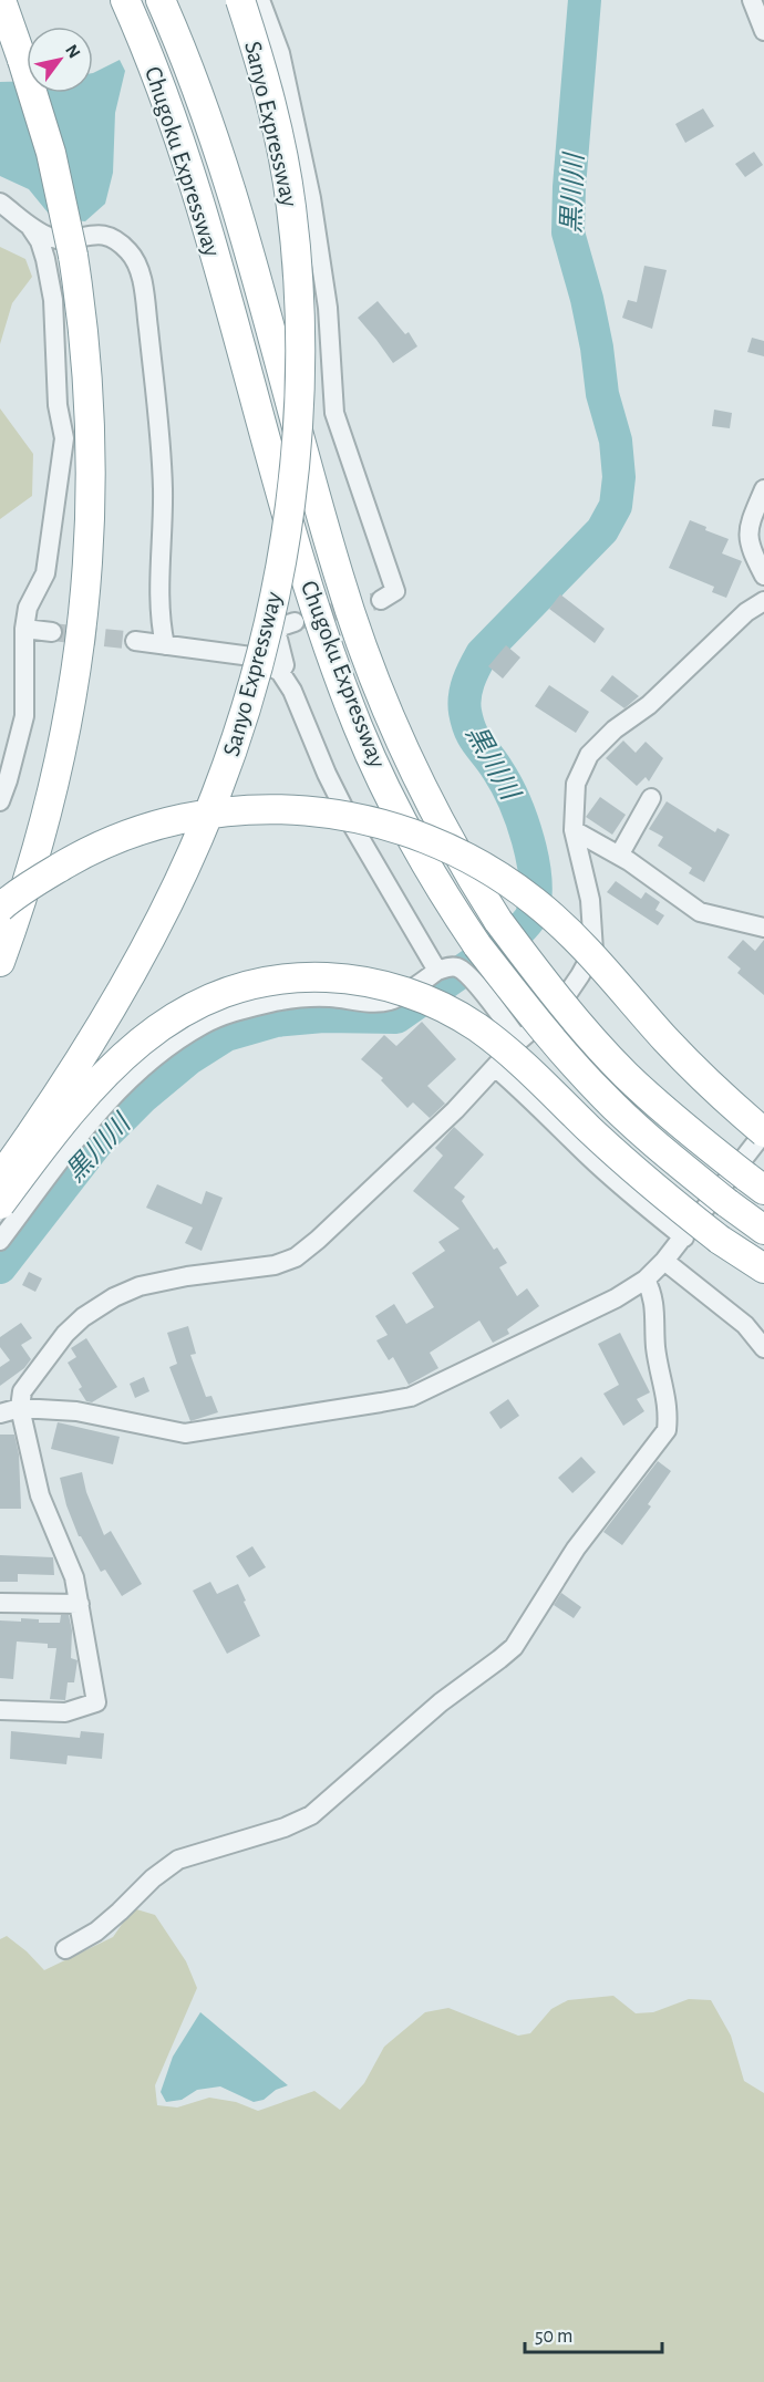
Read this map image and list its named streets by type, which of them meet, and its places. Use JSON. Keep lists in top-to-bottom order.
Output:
{
  "streets": {
    "highway": ["Sanyo Expressway", "Chugoku Expressway"]
  },
  "water": ["黒川川"],
  "scale_bar": "50 m",
  "north": "top right"
}
